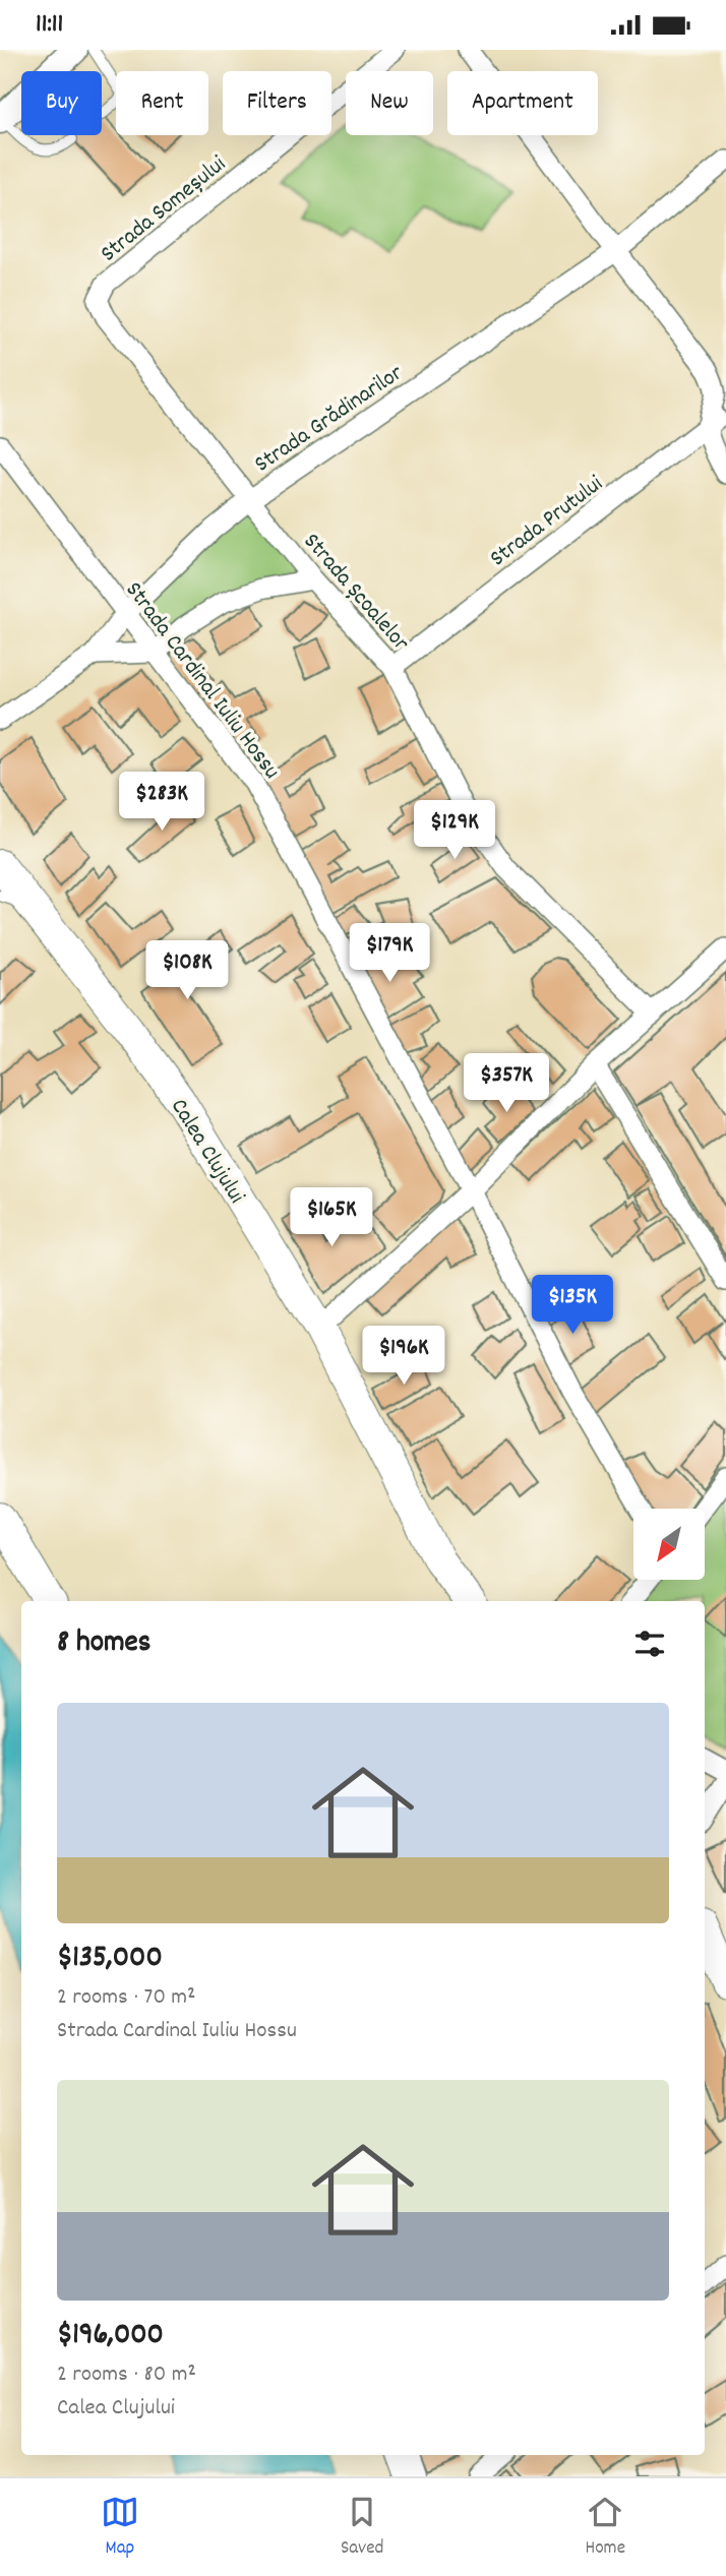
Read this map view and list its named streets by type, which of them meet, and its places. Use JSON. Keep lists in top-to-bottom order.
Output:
{
  "streets": {
    "main road": ["Calea Clujului"],
    "street": [
      "Strada Someșului",
      "Strada Grădinarilor",
      "Strada Prutului",
      "Strada Școalelor",
      "Strada Cardinal Iuliu Hossu"
    ]
  },
  "crossings": [
    ["Strada Someșului", "Strada Școalelor"],
    ["Strada Grădinarilor", "Strada Școalelor"],
    ["Strada Grădinarilor", "Strada Cardinal Iuliu Hossu"],
    ["Strada Prutului", "Strada Școalelor"]
  ],
  "north": "bottom left",
  "page": {
    "status": "11:11",
    "chip": [
      "Buy",
      "Rent",
      "Filters",
      "New",
      "Apartment"
    ],
    "price": [
      "$283K",
      "$129K",
      "$179K",
      "$108K",
      "$357K",
      "$165K",
      "$135K",
      "$196K"
    ],
    "heading": "8 homes",
    "list": [
      {
        "name": "$135,000",
        "note": "2 rooms · 70 m² · Strada Cardinal Iuliu Hossu"
      },
      {
        "name": "$196,000",
        "note": "2 rooms · 80 m² · Calea Clujului"
      }
    ],
    "tabs": ["Map", "Saved", "Home"]
  }
}
